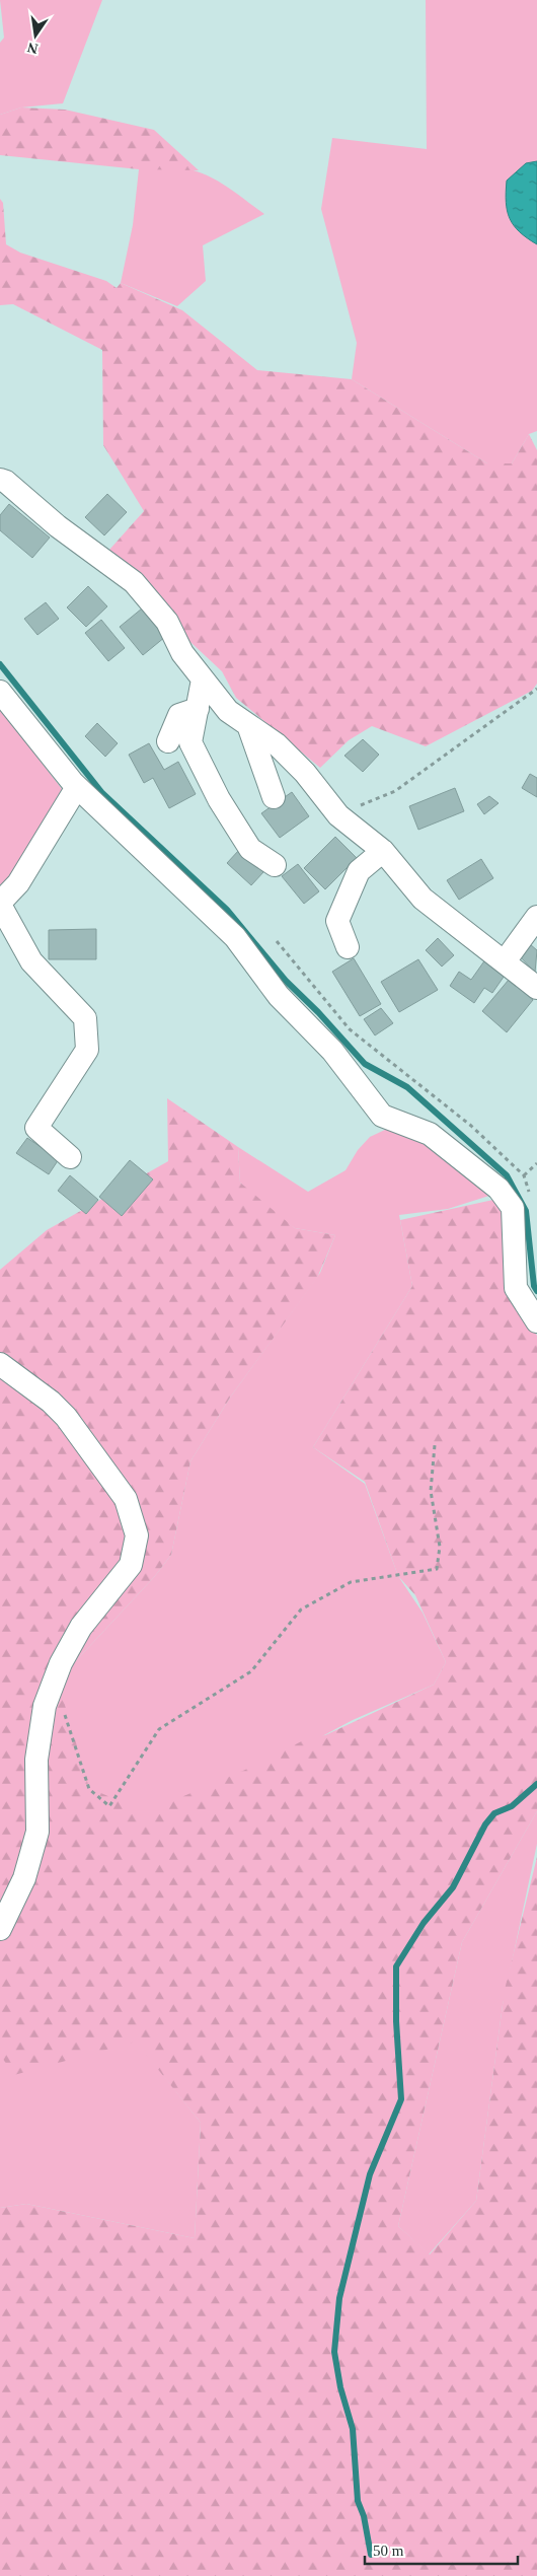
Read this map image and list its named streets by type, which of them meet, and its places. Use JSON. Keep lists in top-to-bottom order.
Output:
{
  "scale_bar": "50 m",
  "north": "bottom"
}
